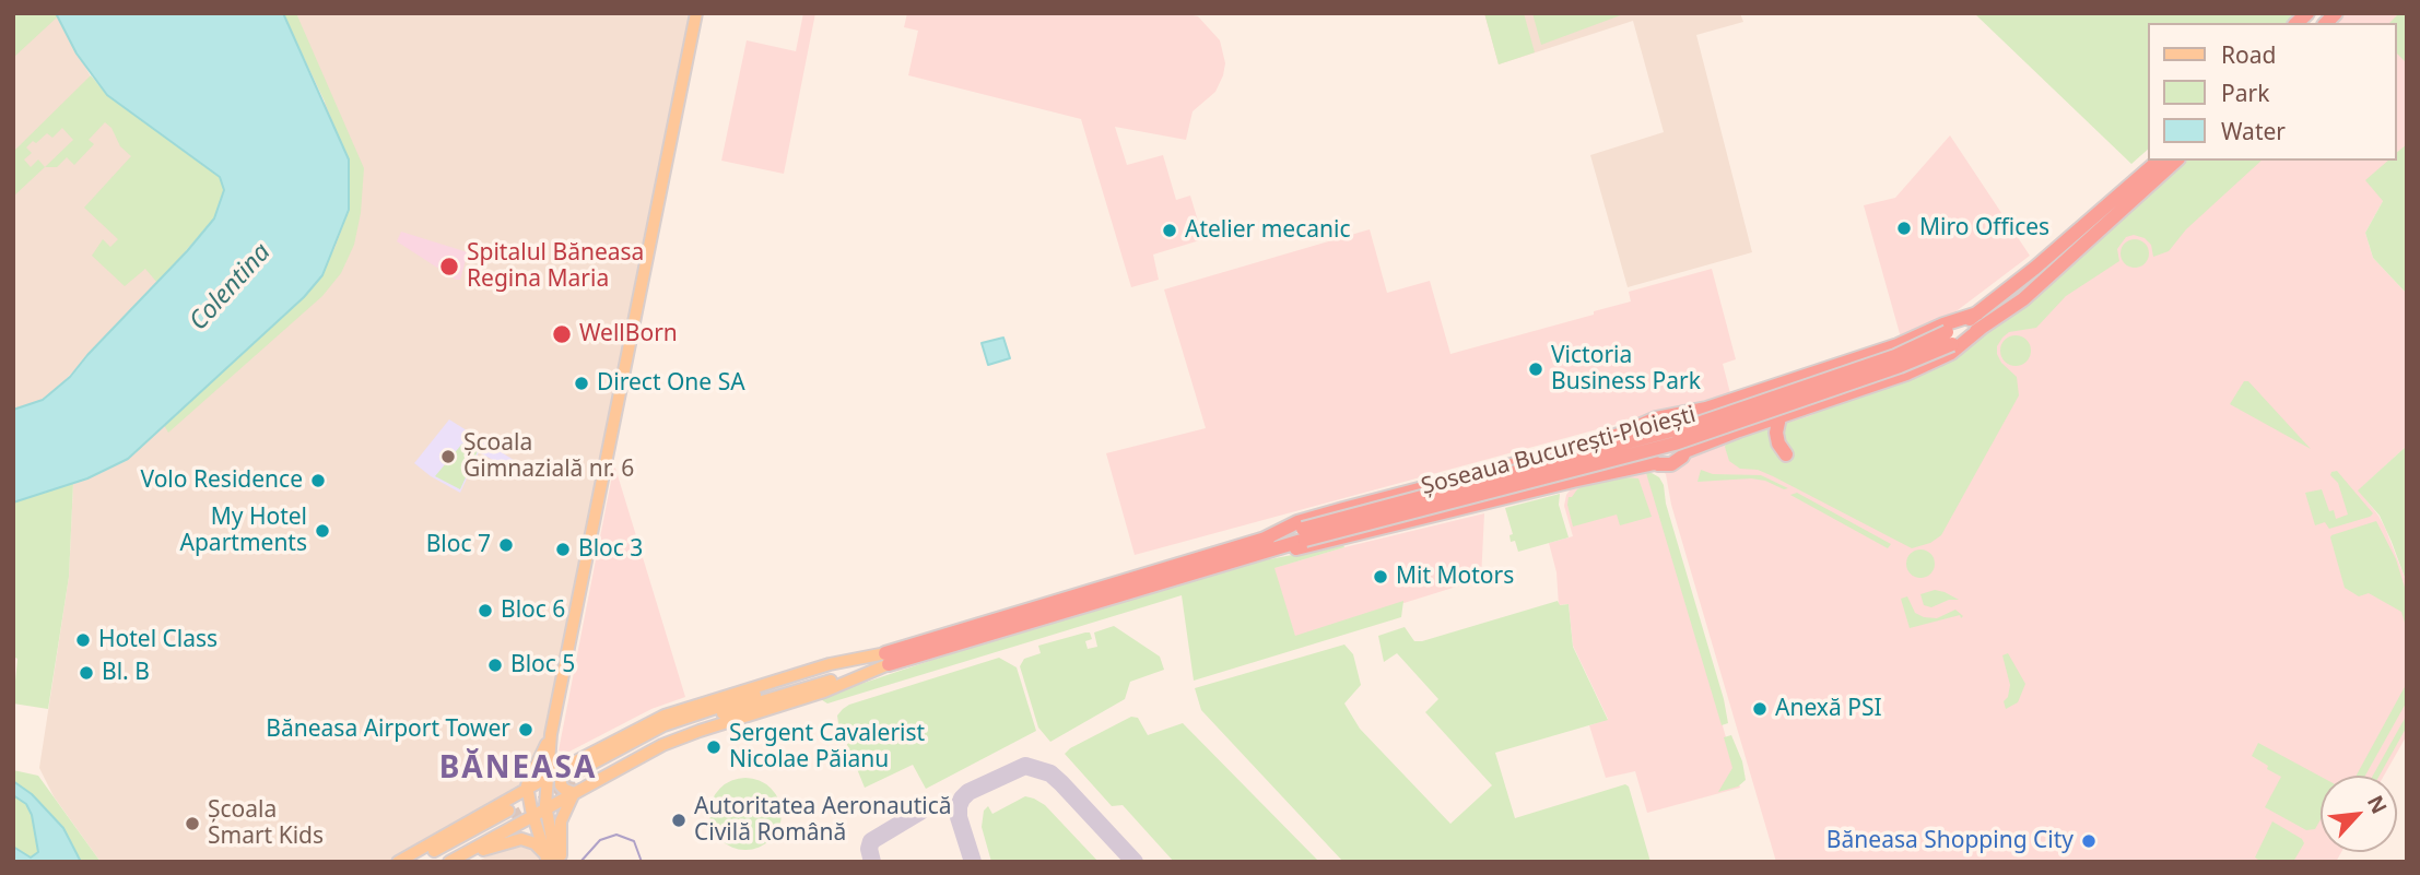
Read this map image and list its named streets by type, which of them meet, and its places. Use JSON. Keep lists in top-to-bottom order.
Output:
{
  "streets": {
    "highway": ["Șoseaua București-Ploiești"]
  },
  "districts": ["BĂNEASA"],
  "water": ["Colentina"],
  "places": [
    "Miro Offices",
    "Atelier mecanic",
    "Spitalul Băneasa Regina Maria",
    "WellBorn",
    "Victoria Business Park",
    "Direct One SA",
    "Școala Gimnazială nr. 6",
    "Volo Residence",
    "My Hotel Apartments",
    "Bloc 7",
    "Bloc 3",
    "Mit Motors",
    "Bloc 6",
    "Hotel Class",
    "Bloc 5",
    "Bl. B",
    "Anexă PSI",
    "Băneasa Airport Tower",
    "Sergent Cavalerist Nicolae Păianu",
    "Autoritatea Aeronautică Civilă Română",
    "Școala Smart Kids",
    "Băneasa Shopping City"
  ],
  "legend": ["Road", "Park", "Water"],
  "north": "top right"
}
